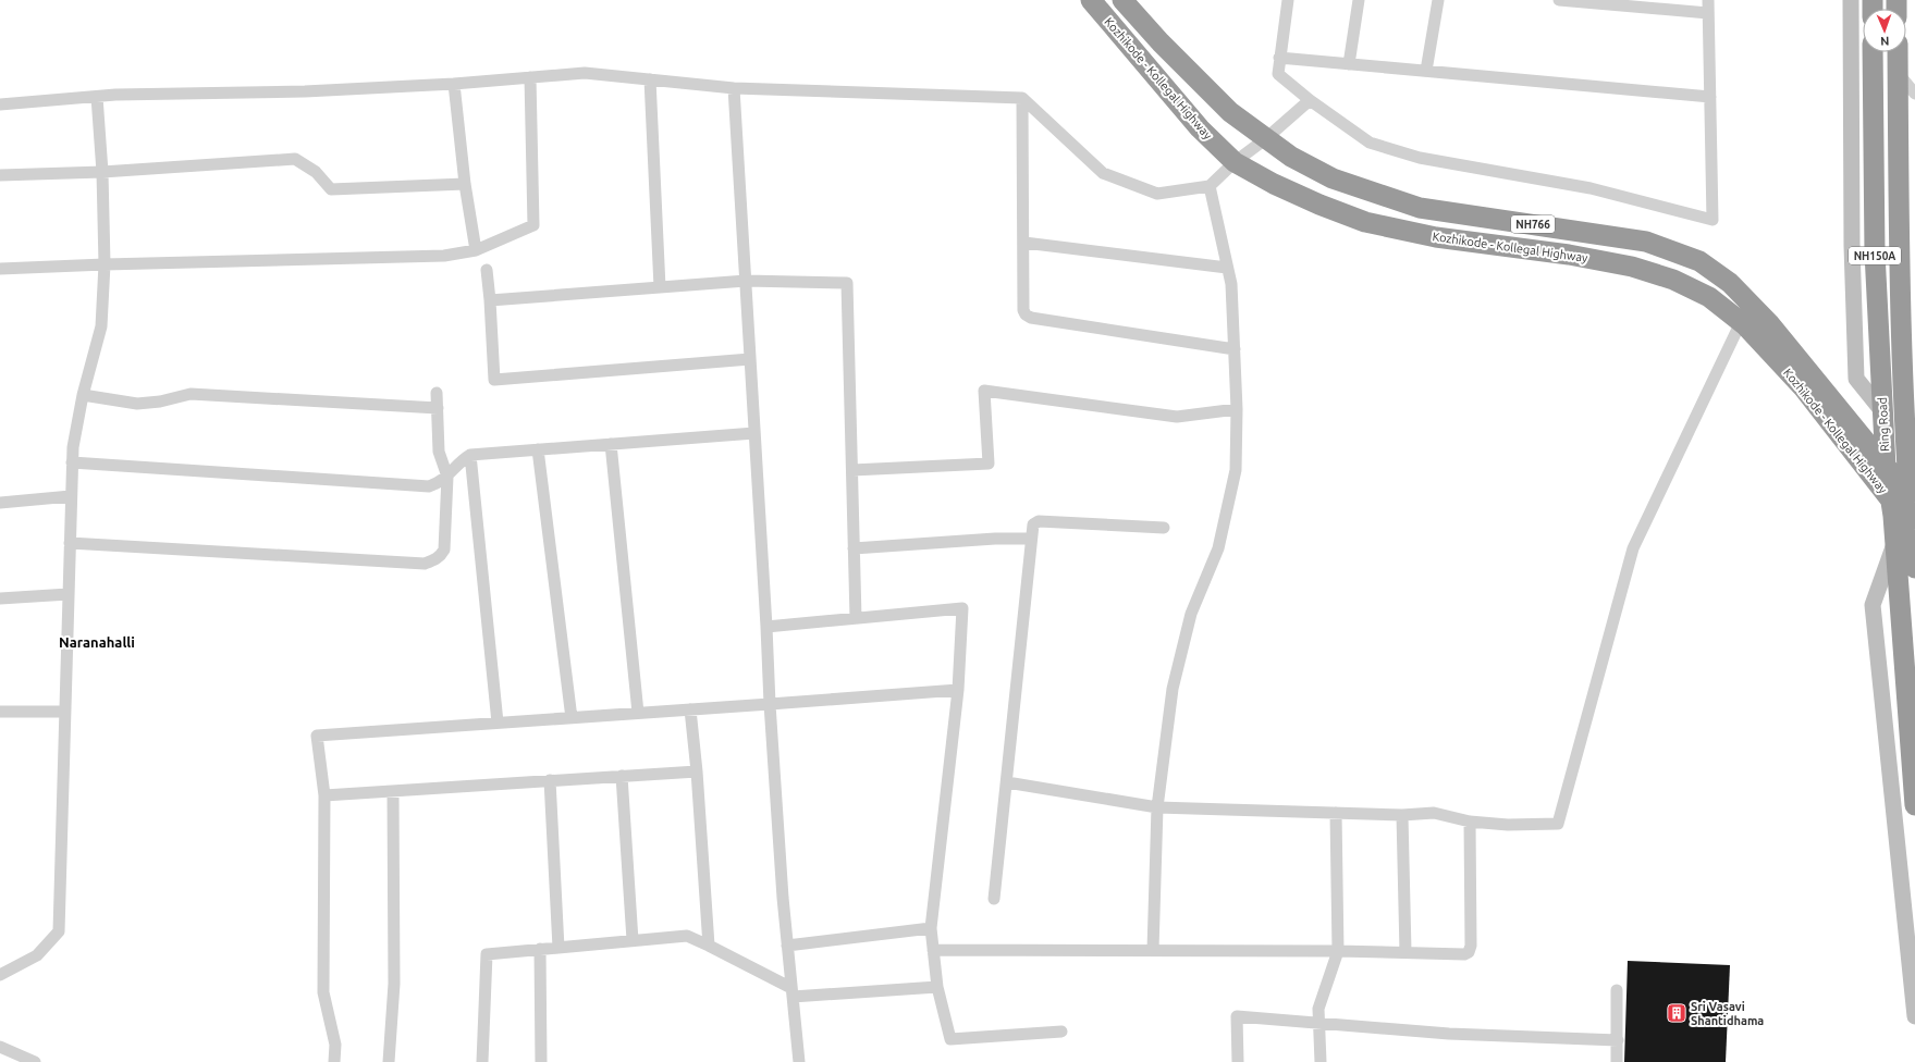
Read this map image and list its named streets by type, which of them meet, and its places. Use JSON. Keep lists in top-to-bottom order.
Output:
{
  "streets": {
    "highway": [
      "Kozhikode - Kollegal Highway",
      "NH766",
      "NH150A",
      "Ring Road"
    ]
  },
  "crossings": [
    ["Kozhikode - Kollegal Highway", "Ring Road"]
  ],
  "districts": ["Naranahalli"],
  "places": {
    "building": ["Sri Vasavi Shantidhama"]
  },
  "north": "bottom"
}
